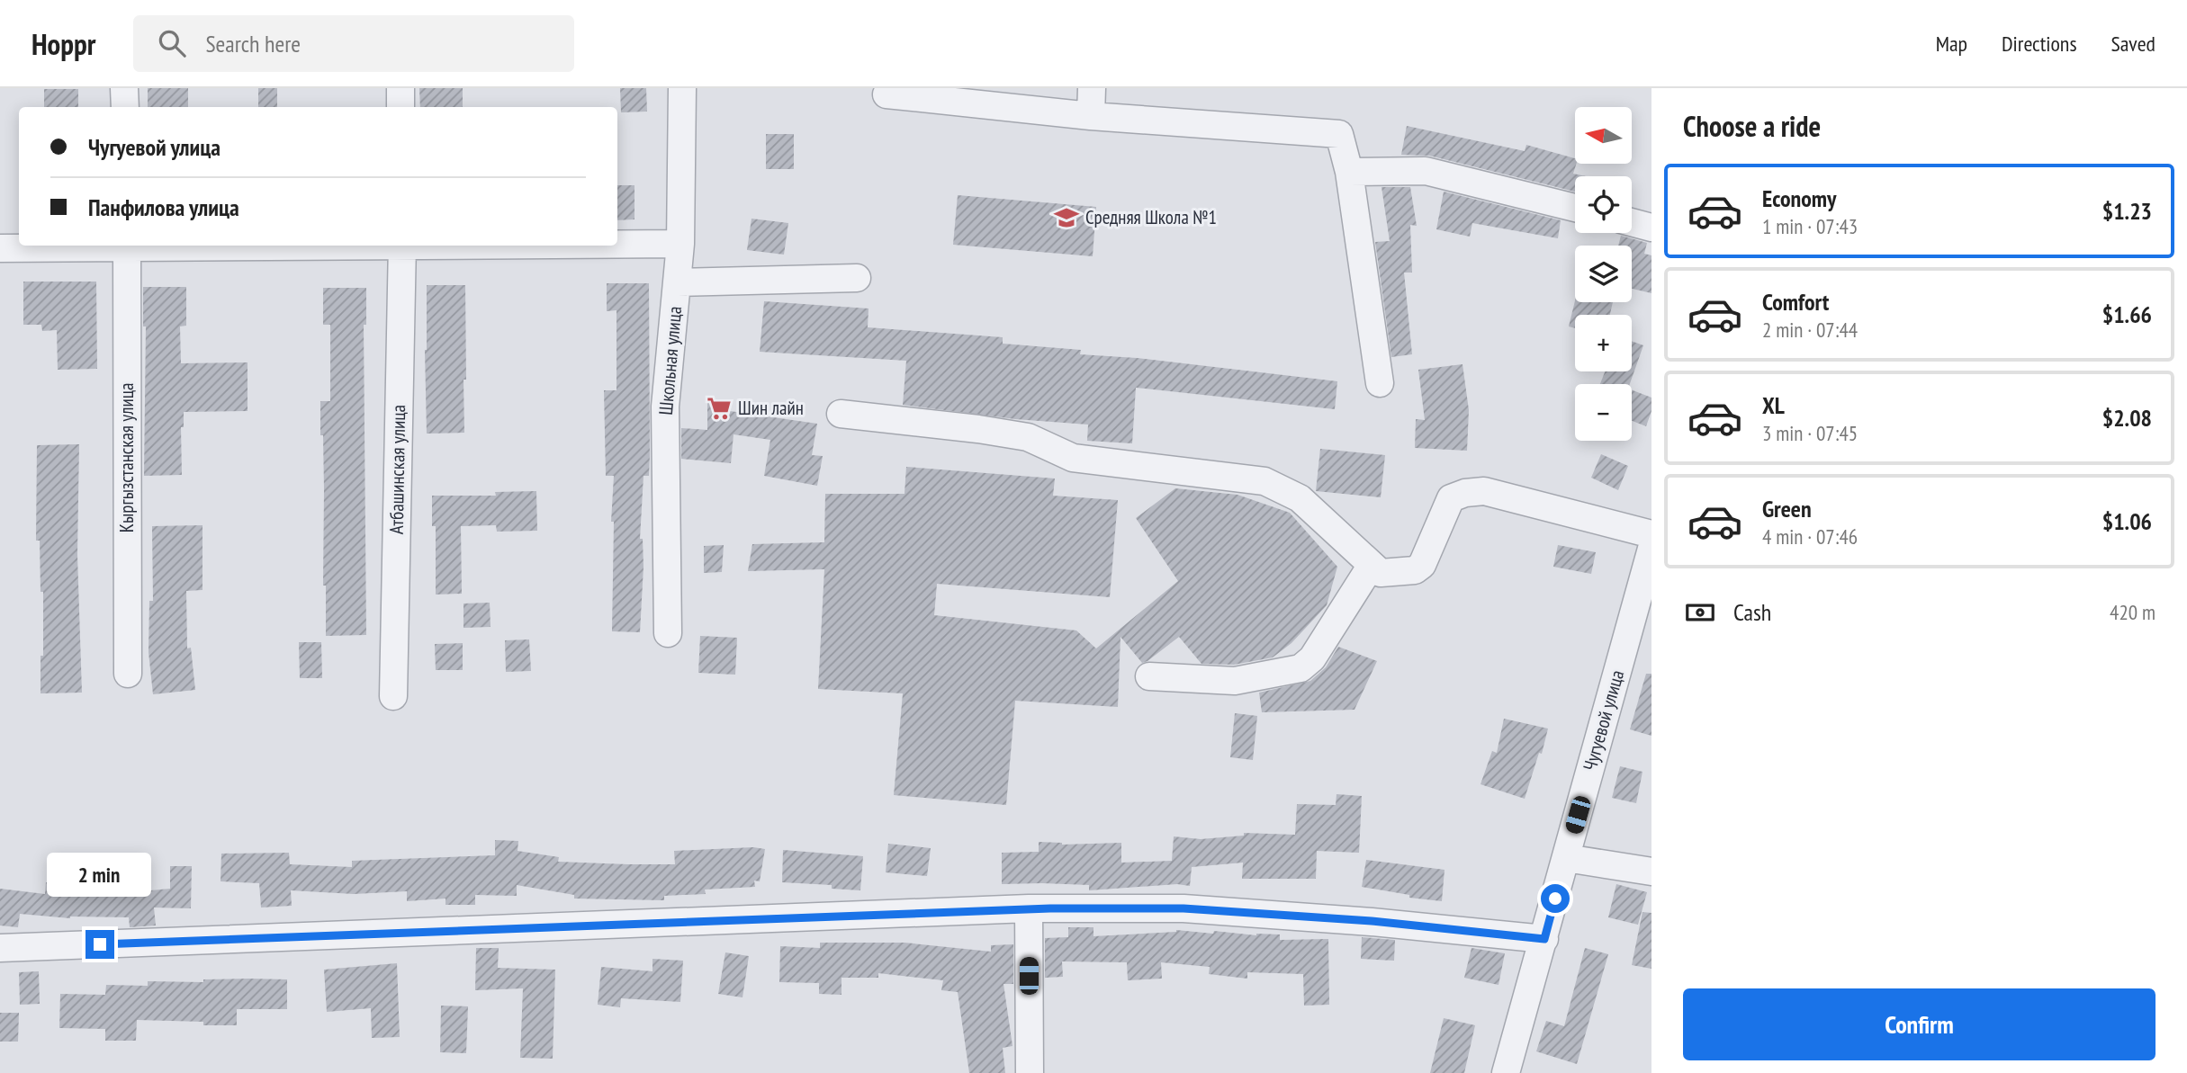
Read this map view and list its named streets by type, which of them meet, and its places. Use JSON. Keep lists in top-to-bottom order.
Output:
{
  "streets": {
    "street": [
      "Школьная улица",
      "Кыргызстанская улица",
      "Атбашинская улица",
      "Чугуевой улица"
    ]
  },
  "places": {
    "school or university": ["Средняя Школа №1"],
    "supermarket": ["Шин лайн"]
  },
  "north": "left",
  "page": {
    "header": "Hoppr",
    "search": "Search here",
    "nav": ["Map", "Directions", "Saved"],
    "heading": "Choose a ride",
    "map_buttons": ["+", "−"],
    "banner": ["Чугуевой улица", "Панфилова улица"],
    "list": [
      {
        "name": "Economy",
        "note": "1 min · 07:43",
        "value": "$1.23"
      },
      {
        "name": "Comfort",
        "note": "2 min · 07:44",
        "value": "$1.66"
      },
      {
        "name": "XL",
        "note": "3 min · 07:45",
        "value": "$2.08"
      },
      {
        "name": "Green",
        "note": "4 min · 07:46",
        "value": "$1.06"
      }
    ],
    "pay": ["Cash", "420 m"],
    "bubble": "2 min",
    "buttons": "Confirm"
  }
}
